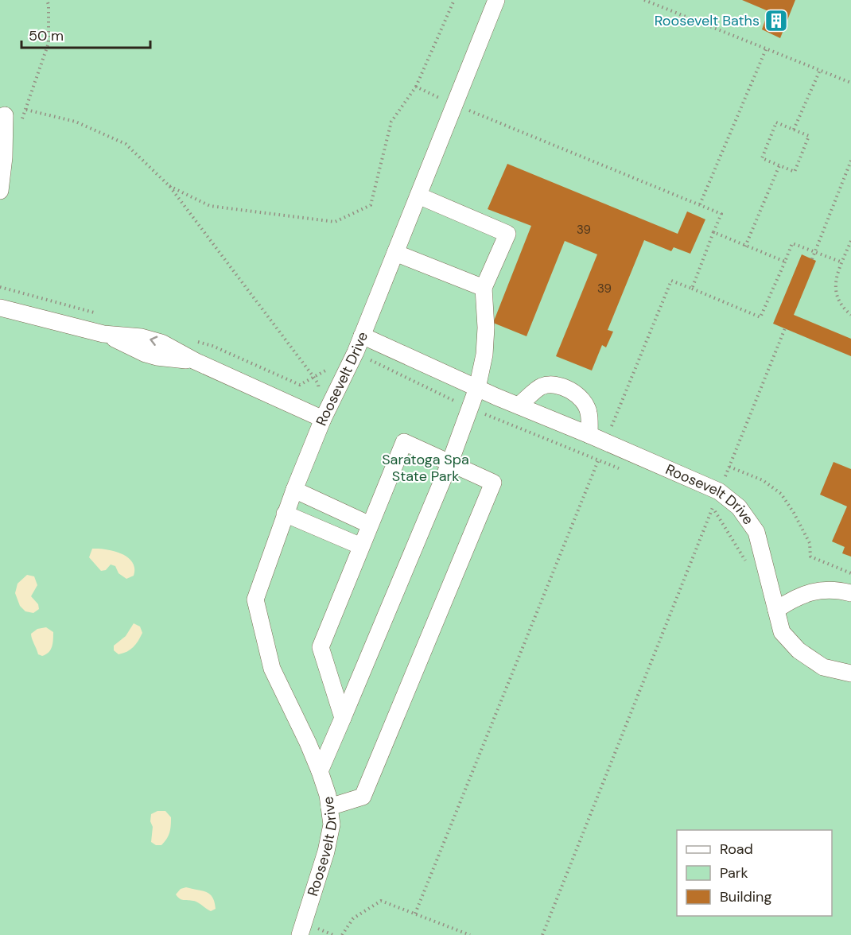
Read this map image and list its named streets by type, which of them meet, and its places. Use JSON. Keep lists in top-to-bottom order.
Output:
{
  "streets": {
    "street": ["Roosevelt Drive"]
  },
  "parks": ["Saratoga Spa State Park"],
  "places": {
    "building": ["Roosevelt Baths"]
  },
  "house_numbers": ["39", "39"],
  "legend": ["Road", "Park", "Building"],
  "scale_bar": "50 m"
}
